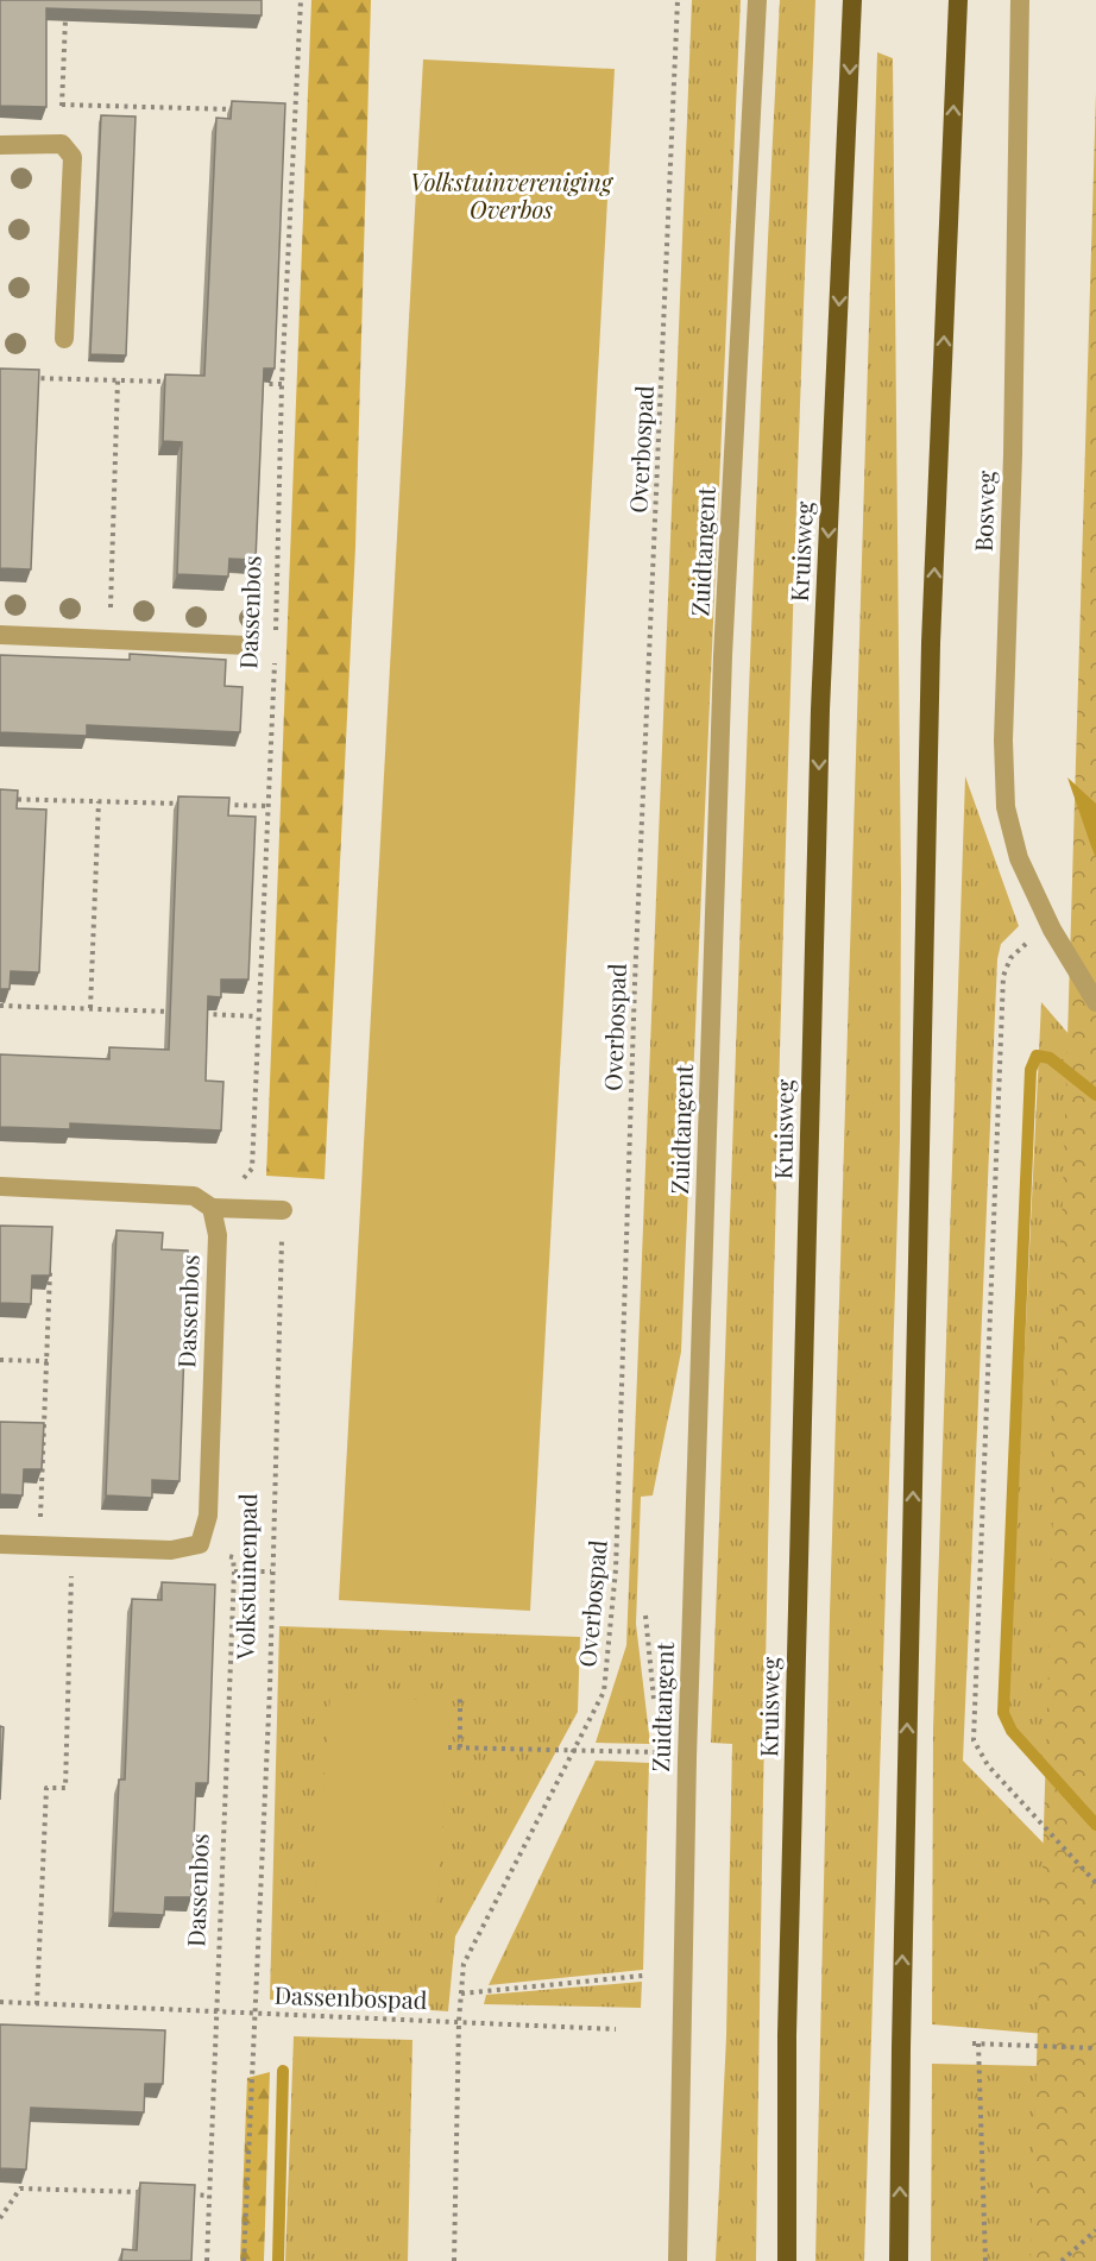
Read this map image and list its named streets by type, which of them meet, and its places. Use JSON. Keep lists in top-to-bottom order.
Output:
{
  "streets": {
    "highway": ["Kruisweg"],
    "street": ["Bosweg", "Zuidtangent", "Dassenbos"],
    "path": ["Overbospad", "Volkstuinenpad", "Dassenbospad"]
  },
  "crossings": [
    ["Overbospad", "Dassenbospad"],
    ["Dassenbos", "Dassenbospad"],
    ["Volkstuinenpad", "Dassenbospad"]
  ],
  "parks": ["Volkstuinvereniging Overbos"]
}
